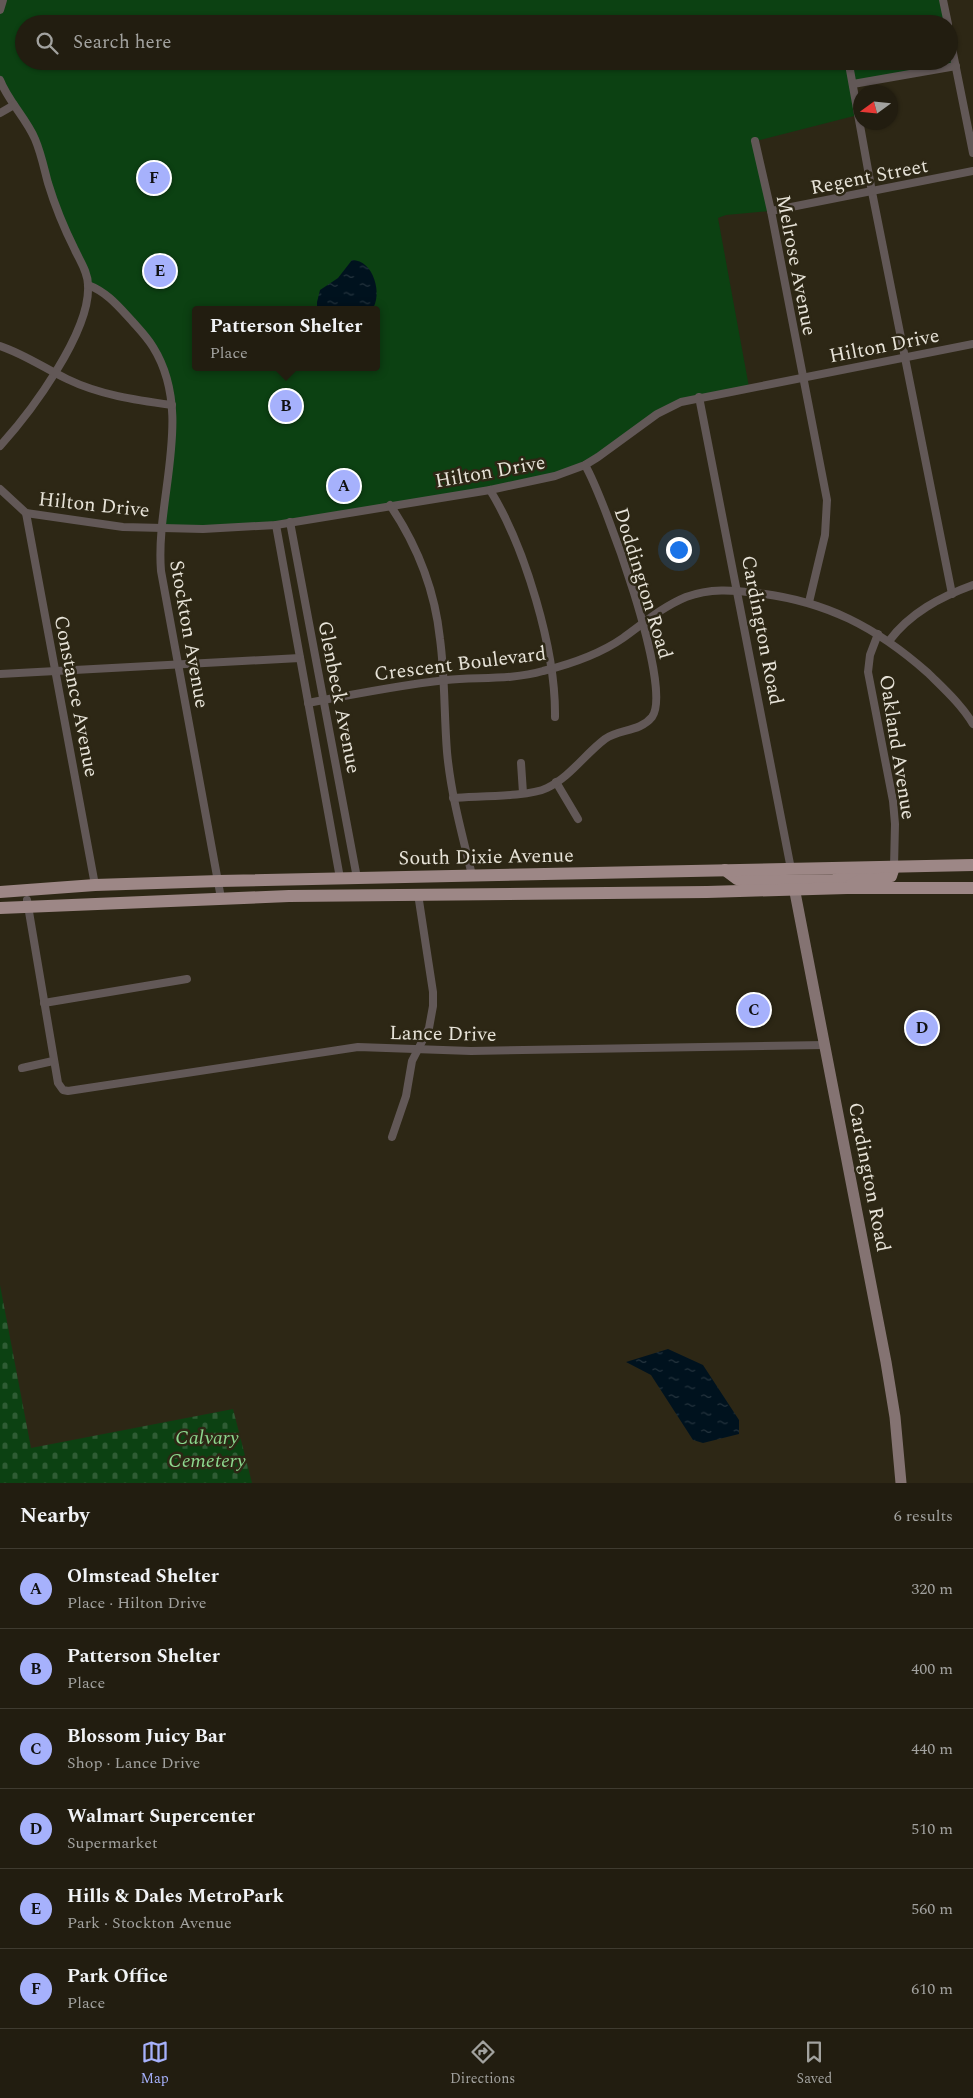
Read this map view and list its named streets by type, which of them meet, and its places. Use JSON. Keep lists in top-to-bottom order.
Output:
{
  "streets": {
    "main road": ["South Dixie Avenue"],
    "street": [
      "Regent Street",
      "Melrose Avenue",
      "Hilton Drive",
      "Doddington Road",
      "Cardington Road",
      "Stockton Avenue",
      "Crescent Boulevard",
      "Constance Avenue",
      "Glenbeck Avenue",
      "Oakland Avenue",
      "Lance Drive"
    ]
  },
  "crossings": [
    ["Regent Street", "Melrose Avenue"],
    ["Melrose Avenue", "Hilton Drive"],
    ["Melrose Avenue", "Crescent Boulevard"],
    ["Hilton Drive", "Doddington Road"],
    ["Hilton Drive", "Cardington Road"],
    ["Hilton Drive", "Stockton Avenue"],
    ["Hilton Drive", "Constance Avenue"],
    ["Hilton Drive", "Glenbeck Avenue"],
    ["Doddington Road", "Crescent Boulevard"],
    ["Cardington Road", "Crescent Boulevard"],
    ["Cardington Road", "South Dixie Avenue"],
    ["Cardington Road", "Lance Drive"],
    ["Stockton Avenue", "South Dixie Avenue"],
    ["Crescent Boulevard", "Glenbeck Avenue"],
    ["Crescent Boulevard", "Oakland Avenue"],
    ["Constance Avenue", "South Dixie Avenue"],
    ["Glenbeck Avenue", "South Dixie Avenue"],
    ["Oakland Avenue", "South Dixie Avenue"]
  ],
  "parks": ["Calvary Cemetery"],
  "north": "left",
  "page": {
    "search": "Search here",
    "pins": [
      "F",
      "E",
      "B",
      "A",
      "C",
      "D"
    ],
    "popup": ["Patterson Shelter", "Place"],
    "heading": ["Nearby", "6 results"],
    "list": [
      {
        "mark": "A",
        "name": "Olmstead Shelter",
        "note": "Place · Hilton Drive",
        "value": "320 m"
      },
      {
        "mark": "B",
        "name": "Patterson Shelter",
        "note": "Place",
        "value": "400 m"
      },
      {
        "mark": "C",
        "name": "Blossom Juicy Bar",
        "note": "Shop · Lance Drive",
        "value": "440 m"
      },
      {
        "mark": "D",
        "name": "Walmart Supercenter",
        "note": "Supermarket",
        "value": "510 m"
      },
      {
        "mark": "E",
        "name": "Hills & Dales MetroPark",
        "note": "Park · Stockton Avenue",
        "value": "560 m"
      },
      {
        "mark": "F",
        "name": "Park Office",
        "note": "Place",
        "value": "610 m"
      }
    ],
    "nav": ["Map", "Directions", "Saved"]
  }
}
